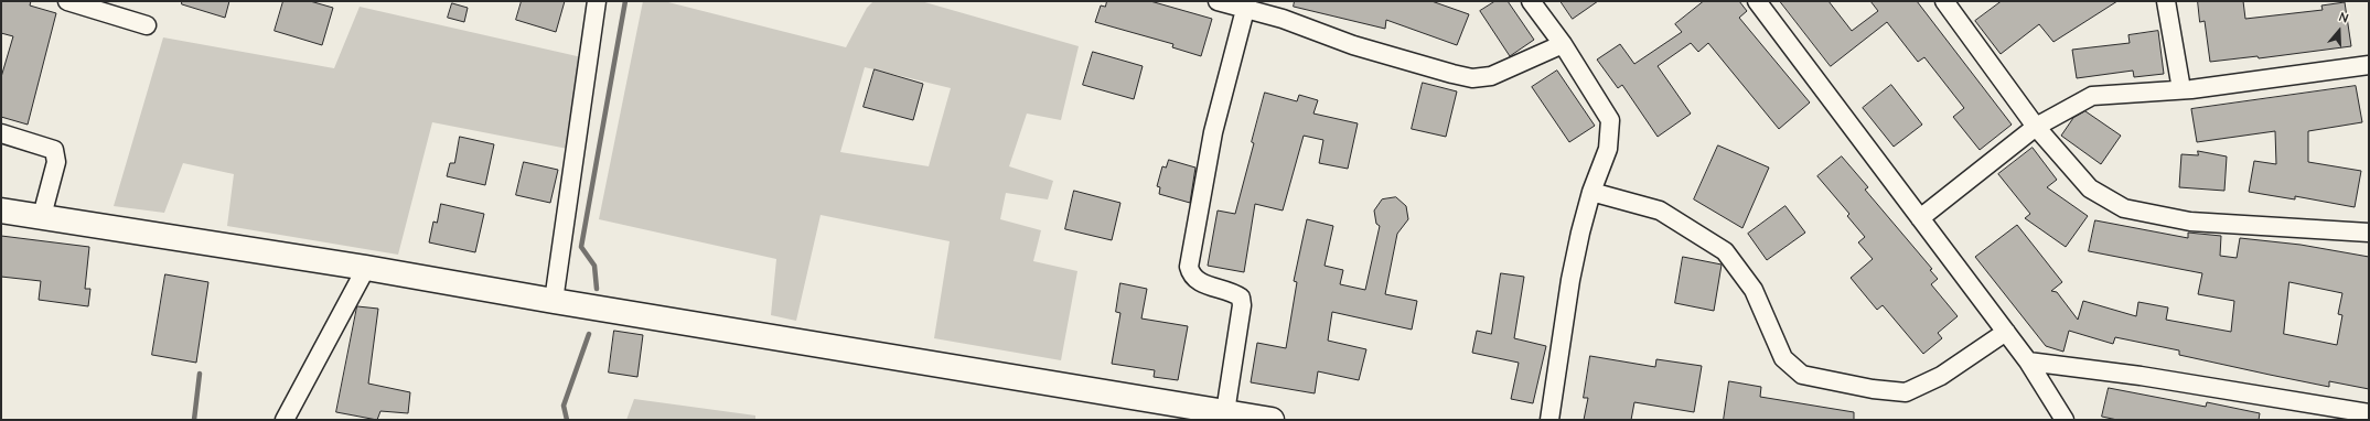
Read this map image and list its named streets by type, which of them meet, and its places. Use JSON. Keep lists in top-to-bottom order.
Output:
{
  "north": "top"
}
